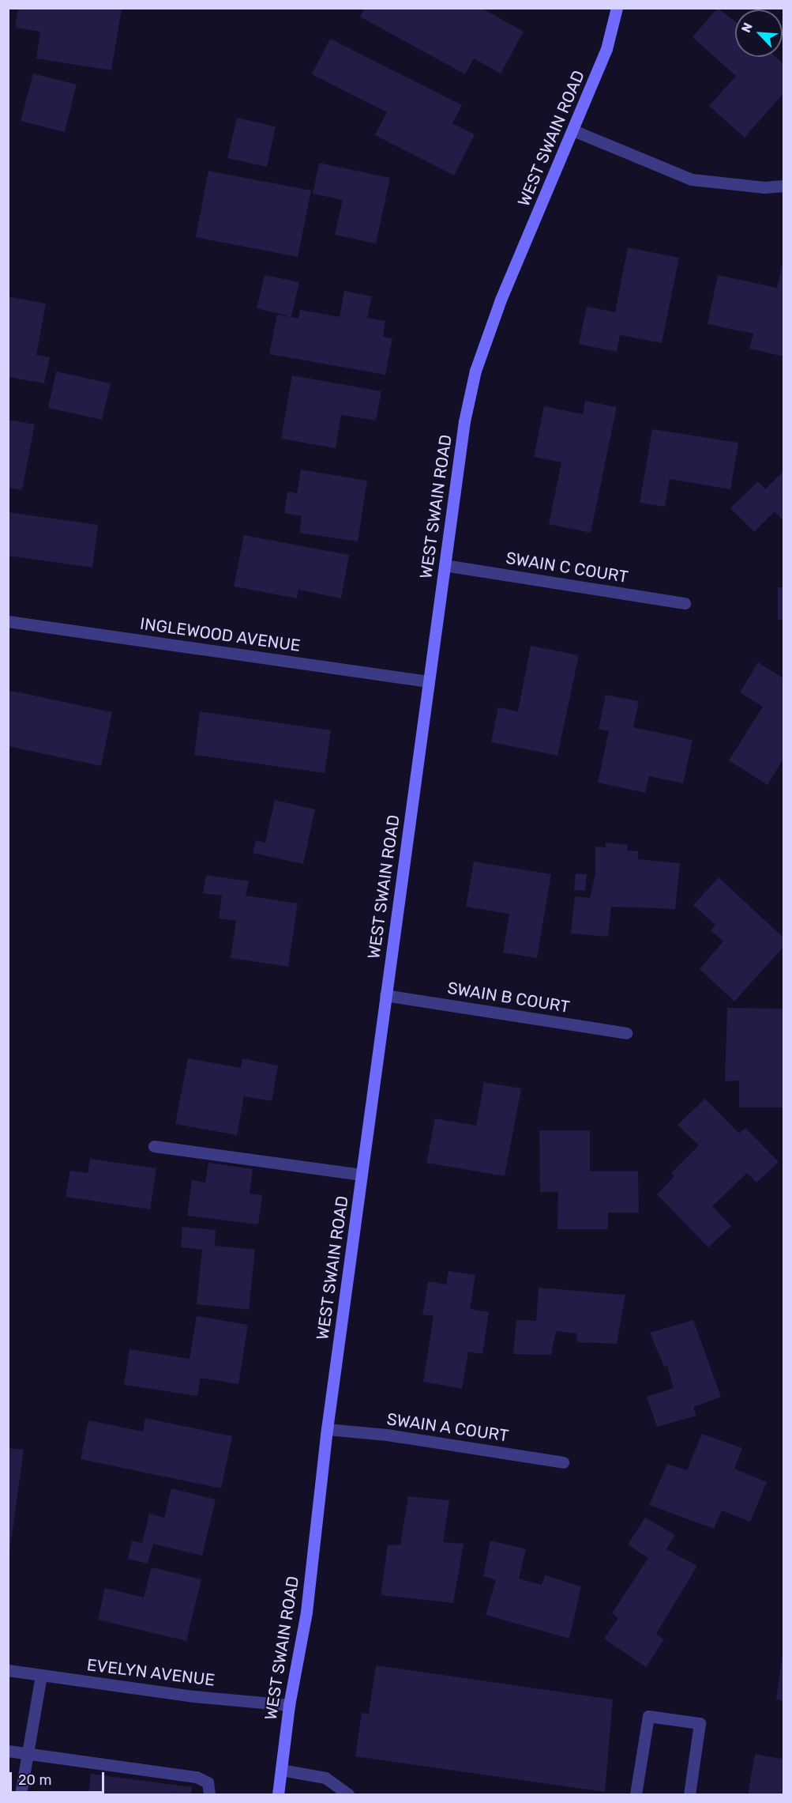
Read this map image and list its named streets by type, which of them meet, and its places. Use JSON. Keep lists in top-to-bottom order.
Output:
{
  "streets": {
    "main road": ["WEST SWAIN ROAD"],
    "street": [
      "SWAIN C COURT",
      "INGLEWOOD AVENUE",
      "SWAIN B COURT",
      "SWAIN A COURT",
      "EVELYN AVENUE"
    ]
  },
  "crossings": [
    ["WEST SWAIN ROAD", "SWAIN C COURT"],
    ["WEST SWAIN ROAD", "INGLEWOOD AVENUE"],
    ["WEST SWAIN ROAD", "SWAIN B COURT"],
    ["WEST SWAIN ROAD", "SWAIN A COURT"],
    ["WEST SWAIN ROAD", "EVELYN AVENUE"]
  ],
  "scale_bar": "20 m",
  "north": "top left"
}
